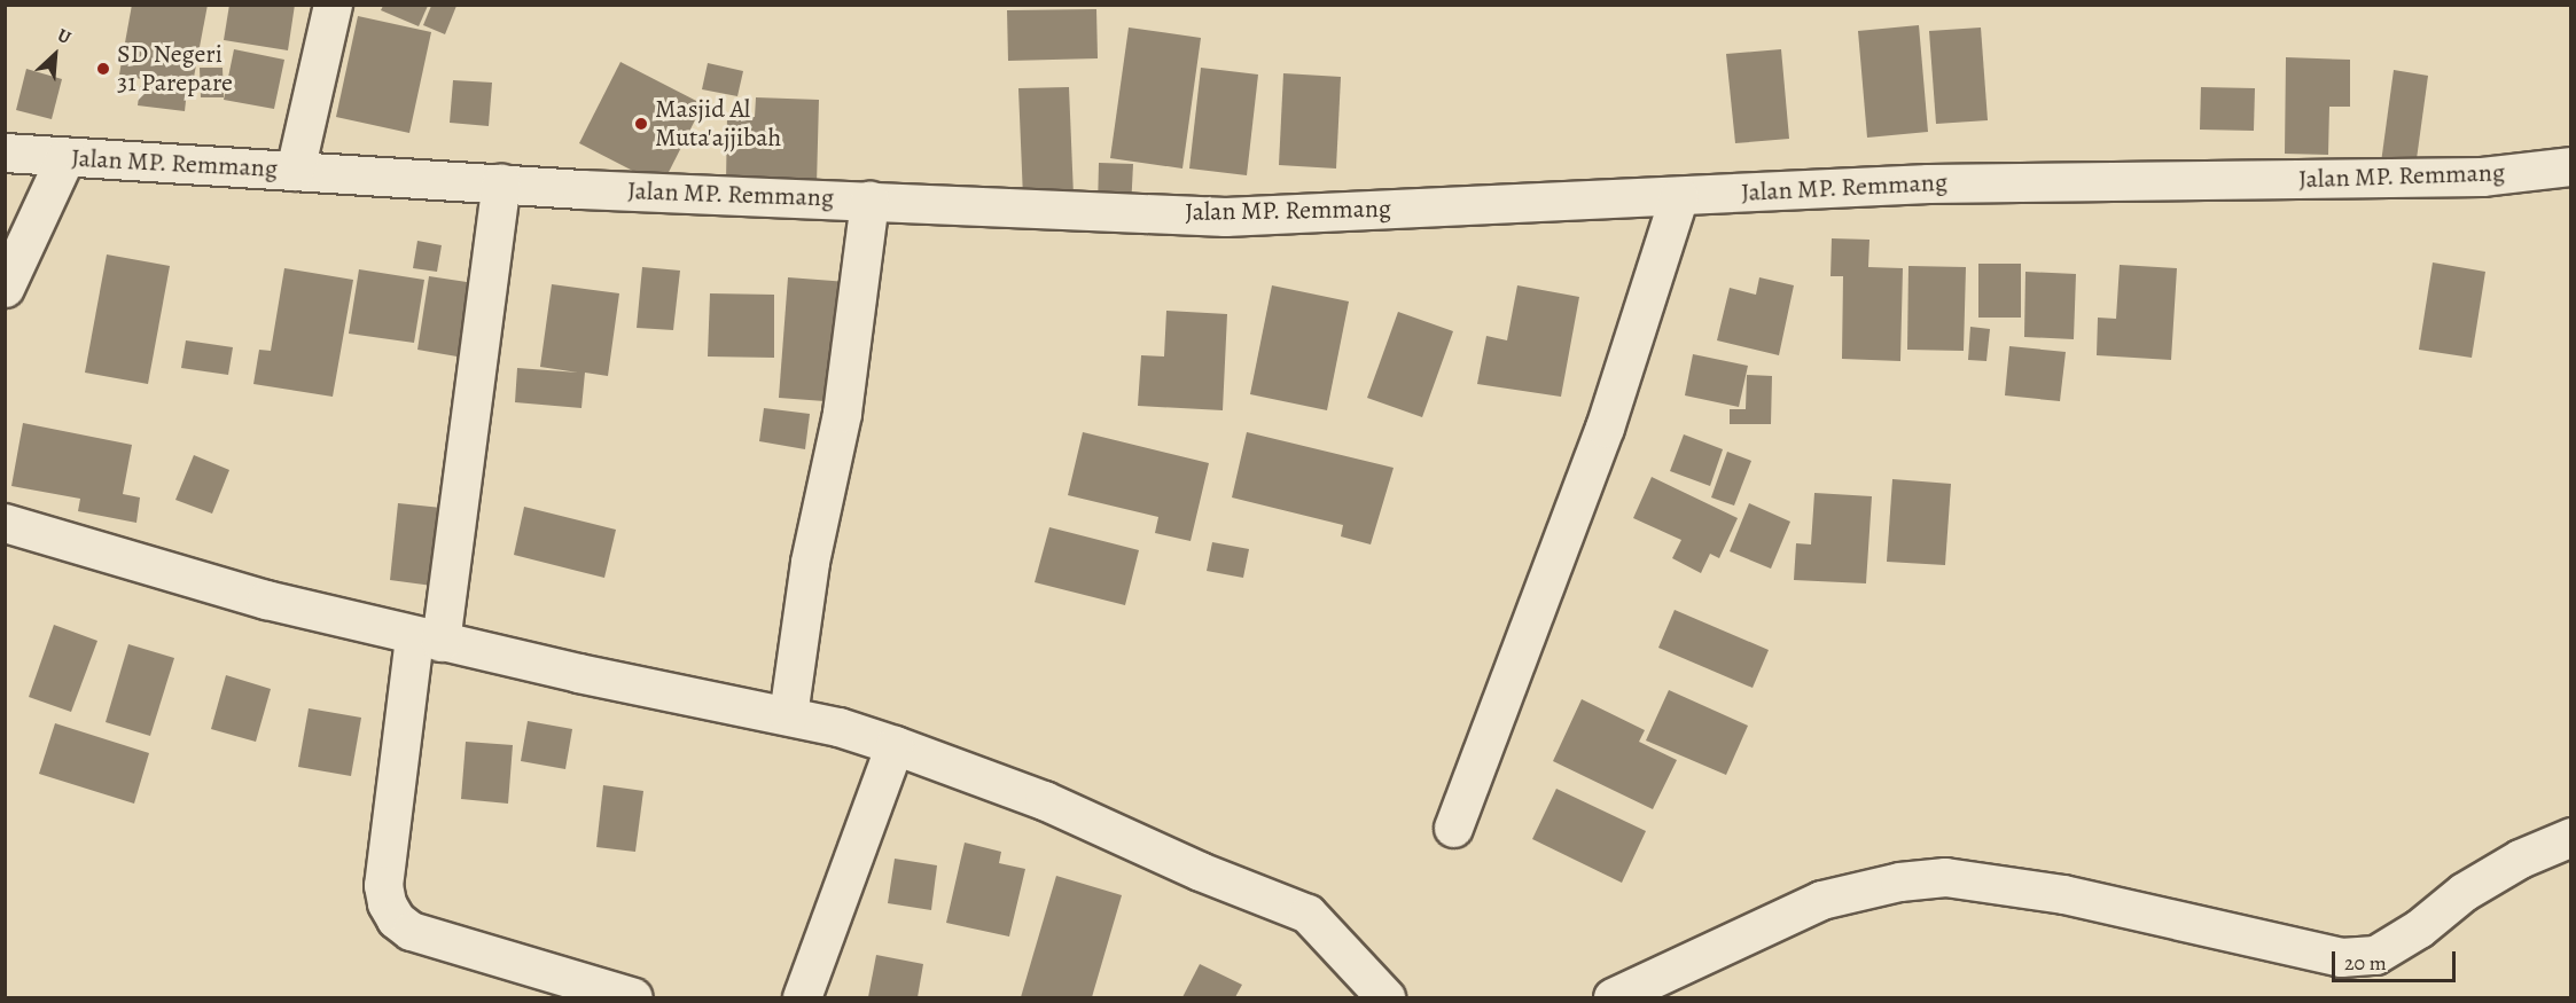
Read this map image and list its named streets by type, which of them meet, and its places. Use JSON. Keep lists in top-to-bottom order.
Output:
{
  "streets": {
    "street": ["Jalan MP. Remmang"]
  },
  "places": ["SD Negeri 31 Parepare", "Masjid Al Muta'ajjibah"],
  "scale_bar": "20 m",
  "north": "top right"
}
